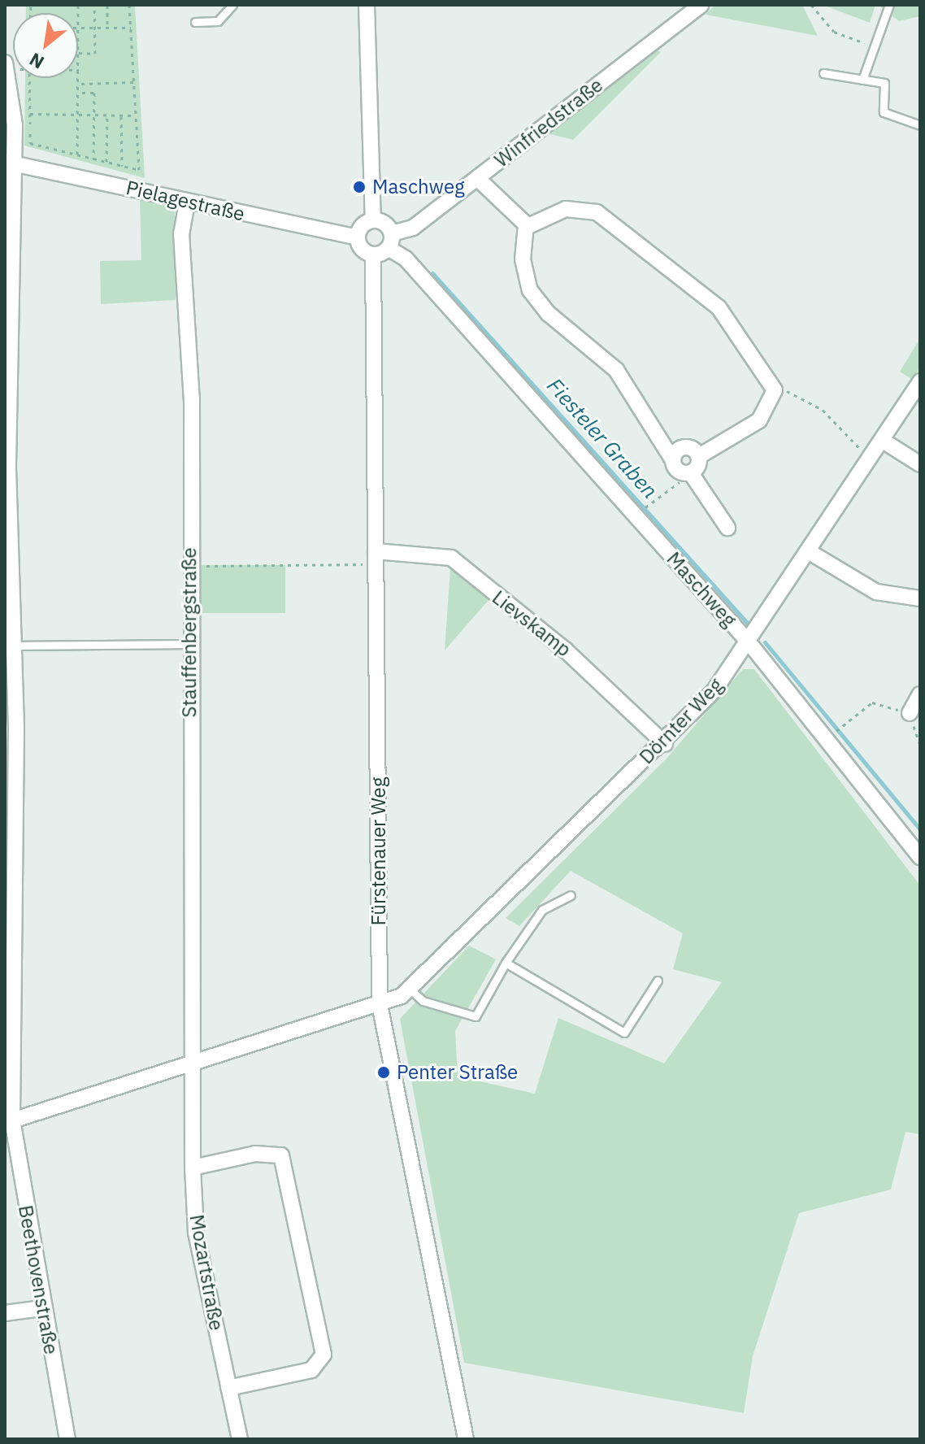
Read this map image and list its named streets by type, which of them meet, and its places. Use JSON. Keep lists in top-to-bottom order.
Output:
{
  "streets": {
    "street": [
      "Winfriedstraße",
      "Pielagestraße",
      "Maschweg",
      "Lievskamp",
      "Stauffenbergstraße",
      "Dörnter Weg",
      "Fürstenauer Weg",
      "Mozartstraße",
      "Beethovenstraße"
    ]
  },
  "crossings": [
    ["Winfriedstraße", "Maschweg"],
    ["Winfriedstraße", "Fürstenauer Weg"],
    ["Pielagestraße", "Stauffenbergstraße"],
    ["Pielagestraße", "Beethovenstraße"],
    ["Maschweg", "Dörnter Weg"],
    ["Lievskamp", "Dörnter Weg"],
    ["Lievskamp", "Fürstenauer Weg"],
    ["Stauffenbergstraße", "Mozartstraße"],
    ["Dörnter Weg", "Fürstenauer Weg"]
  ],
  "water": ["Fiesteler Graben"],
  "places": ["Maschweg", "Penter Straße"],
  "north": "bottom left"
}
